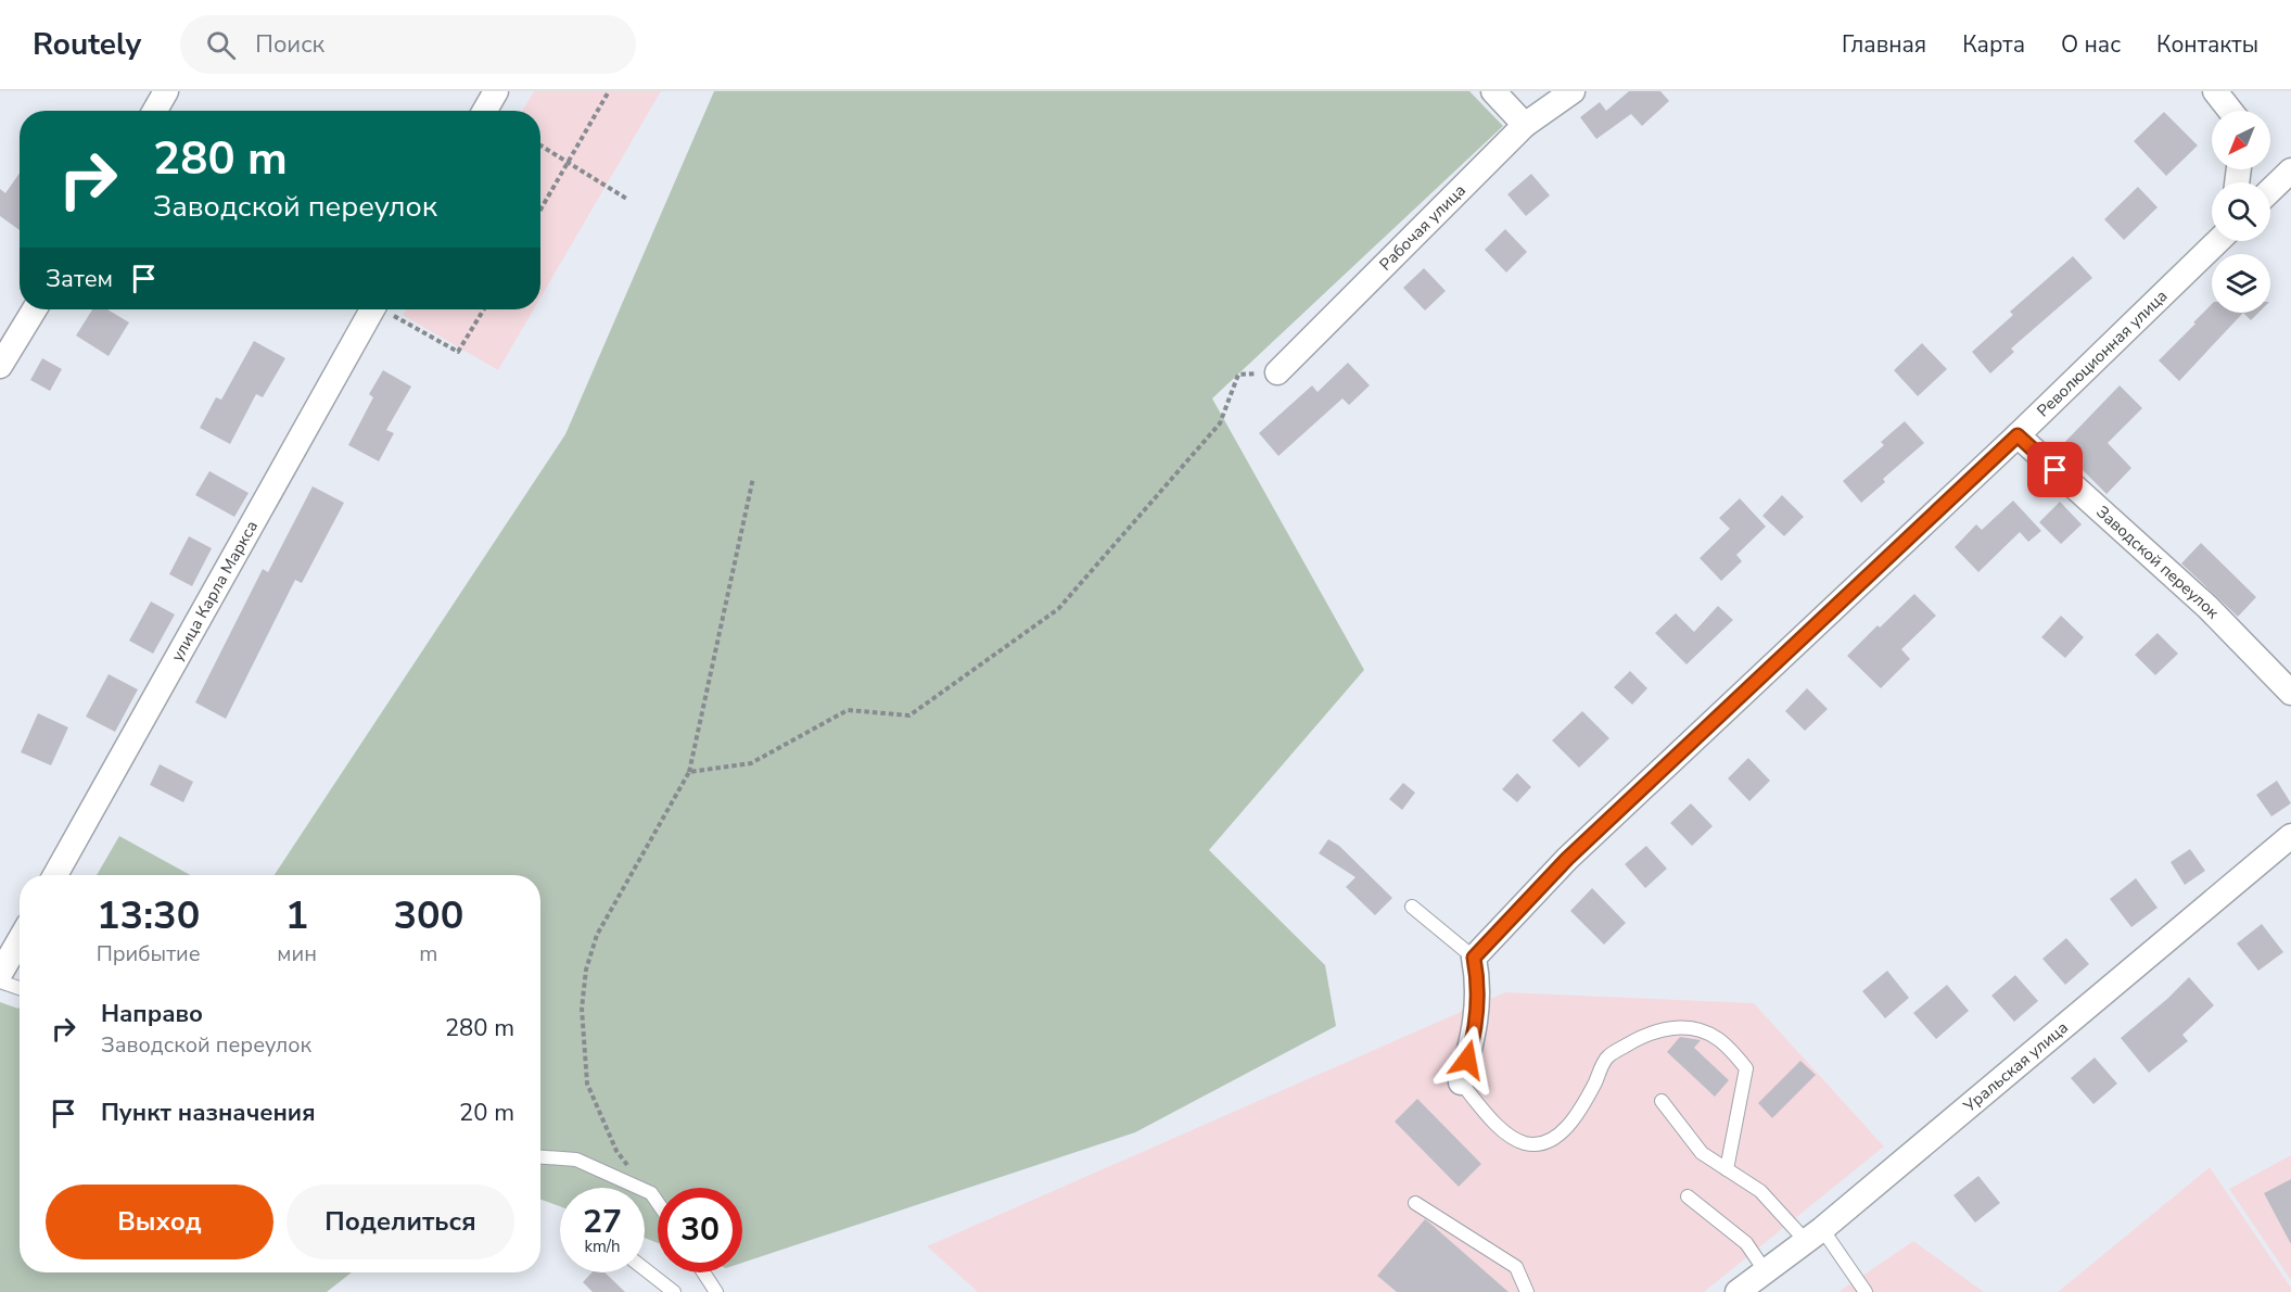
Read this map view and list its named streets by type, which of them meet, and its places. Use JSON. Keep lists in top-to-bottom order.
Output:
{
  "streets": {
    "street": [
      "Рабочая улица",
      "Революционная улица",
      "Заводской переулок",
      "улица Карла Маркса",
      "Уральская улица"
    ]
  },
  "crossings": [
    ["Революционная улица", "Заводской переулок"]
  ],
  "north": "bottom left",
  "page": {
    "header": "Routely",
    "search": "Поиск",
    "nav": [
      "Главная",
      "Карта",
      "О нас",
      "Контакты"
    ],
    "turn": ["280 m", "Заводской переулок"],
    "then": "Затем",
    "eta": [
      "13:30",
      "Прибытие",
      "1",
      "мин",
      "300",
      "m"
    ],
    "list": [
      {
        "name": "Направо",
        "note": "Заводской переулок",
        "value": "280 m"
      },
      {
        "name": "Пункт назначения",
        "value": "20 m"
      }
    ],
    "buttons": ["Выход", "Поделиться"],
    "speed": "27 km/h",
    "limit": "30"
  }
}
